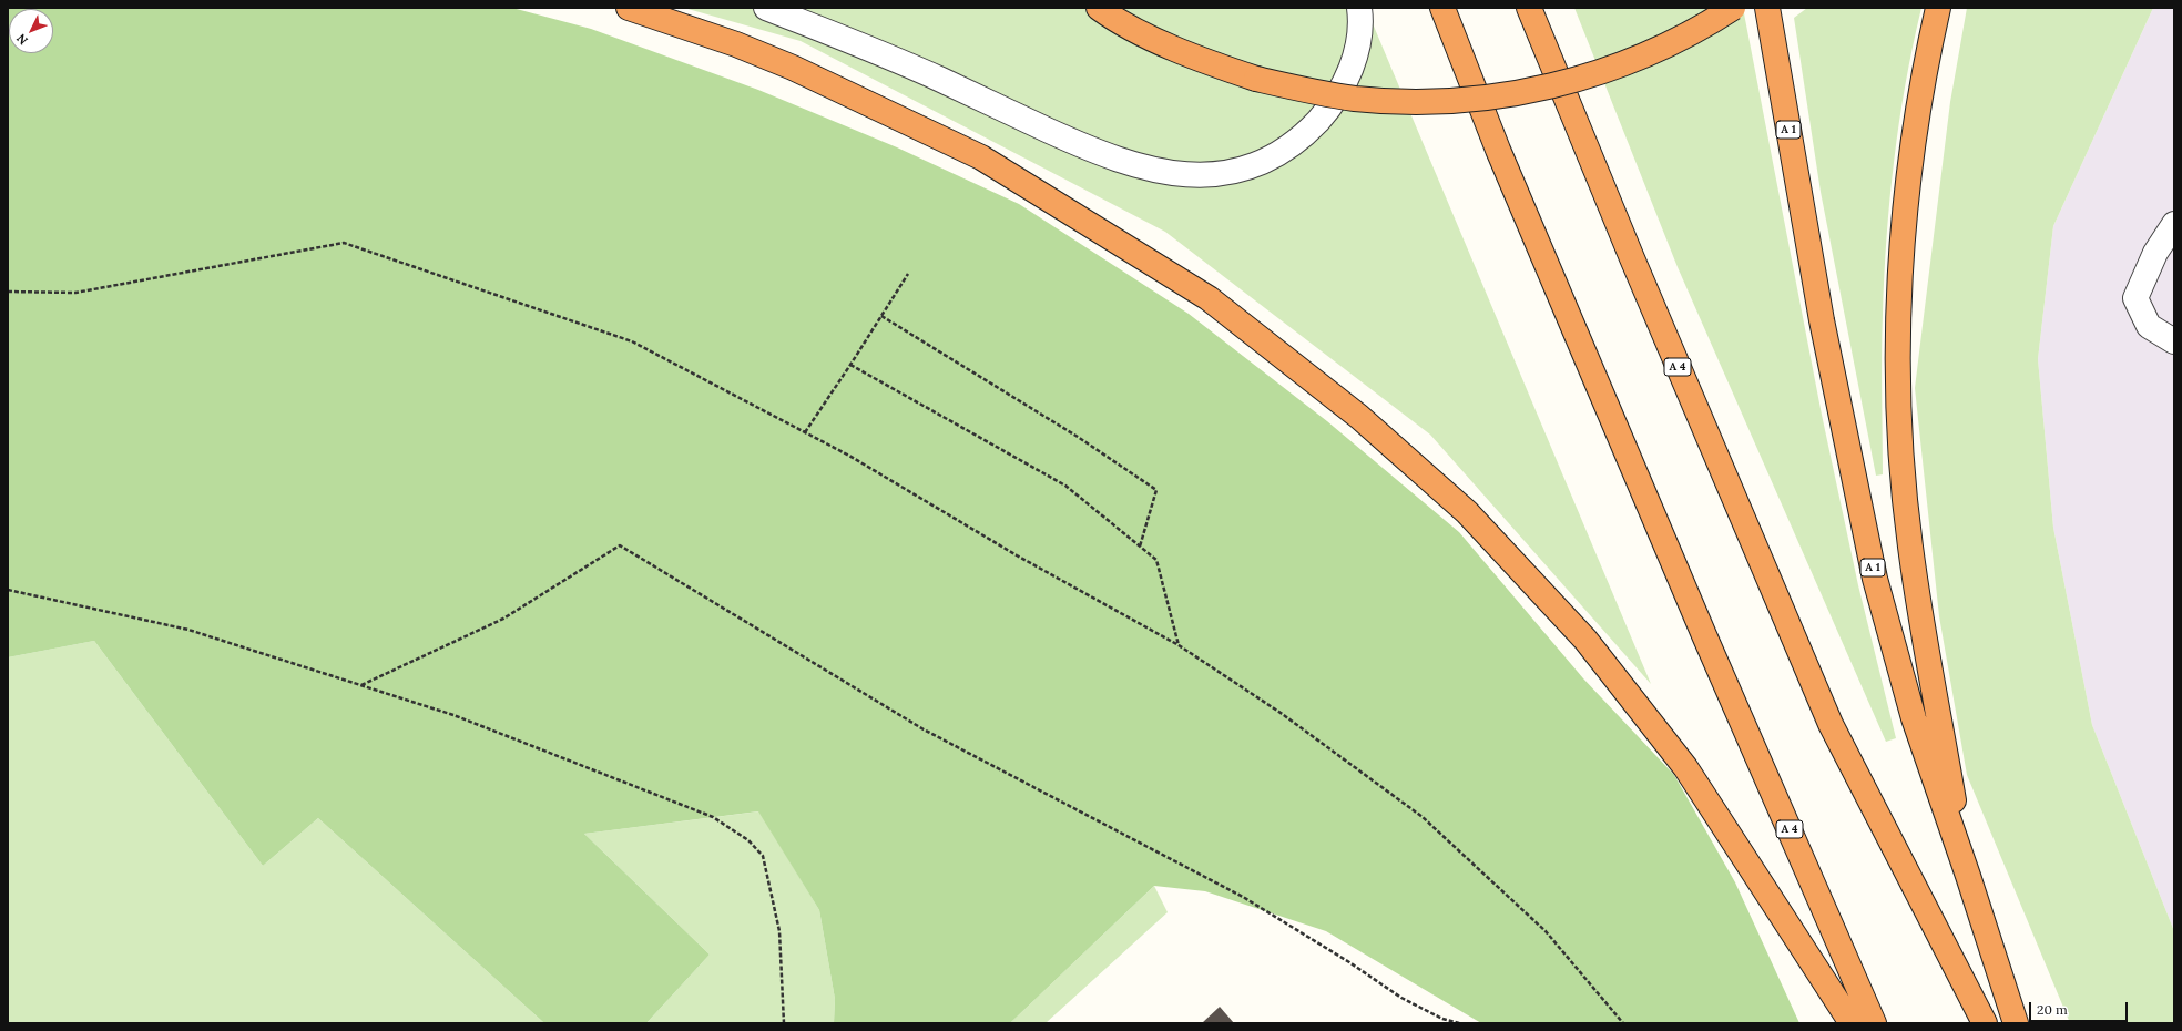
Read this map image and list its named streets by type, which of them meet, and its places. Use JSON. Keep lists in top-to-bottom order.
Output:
{
  "streets": {
    "highway": ["A 1", "A 4"]
  },
  "scale_bar": "20 m",
  "north": "bottom left"
}
